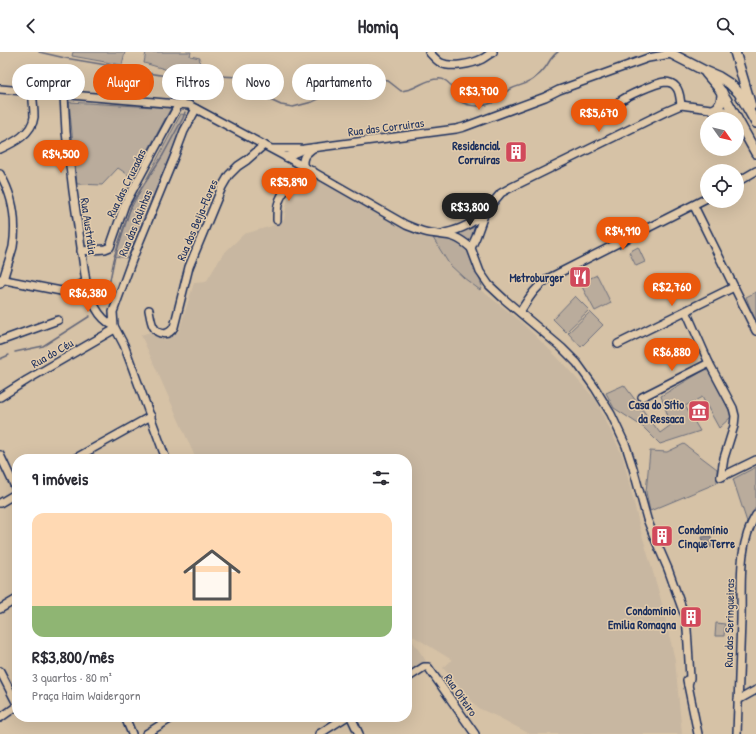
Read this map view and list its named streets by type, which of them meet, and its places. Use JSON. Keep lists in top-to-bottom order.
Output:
{
  "streets": {
    "street": [
      "Rua das Corruiras",
      "Rua das Cruzadas",
      "Rua dos Beija-Flores",
      "Rua das Rolinhas",
      "Rua Austrália",
      "Rua do Céu",
      "Rua das Seringueiras",
      "Rua Oiteiro"
    ]
  },
  "crossings": [
    ["Rua das Cruzadas", "Rua Austrália"],
    ["Rua das Rolinhas", "Rua Austrália"],
    ["Rua das Rolinhas", "Rua do Céu"],
    ["Rua Austrália", "Rua do Céu"]
  ],
  "places": {
    "building": ["Residencial Corruíras", "Condomínio Cinque Terre", "Condomínio Emilia Romagna"],
    "restaurant": ["Metroburger"],
    "museum": ["Casa do Sítio da Ressaca"]
  },
  "north": "bottom right",
  "page": {
    "header": "Homiq",
    "chip": [
      "Comprar",
      "Alugar",
      "Filtros",
      "Novo",
      "Apartamento"
    ],
    "price": [
      "R$3,700",
      "R$5,670",
      "R$4,500",
      "R$5,890",
      "R$3,800",
      "R$4,910",
      "R$2,760",
      "R$6,380",
      "R$6,880"
    ],
    "heading": "9 imóveis",
    "list": [
      {
        "name": "R$3,800/mês",
        "note": "3 quartos · 80 m² · Praça Haim Waidergorn"
      }
    ]
  }
}
